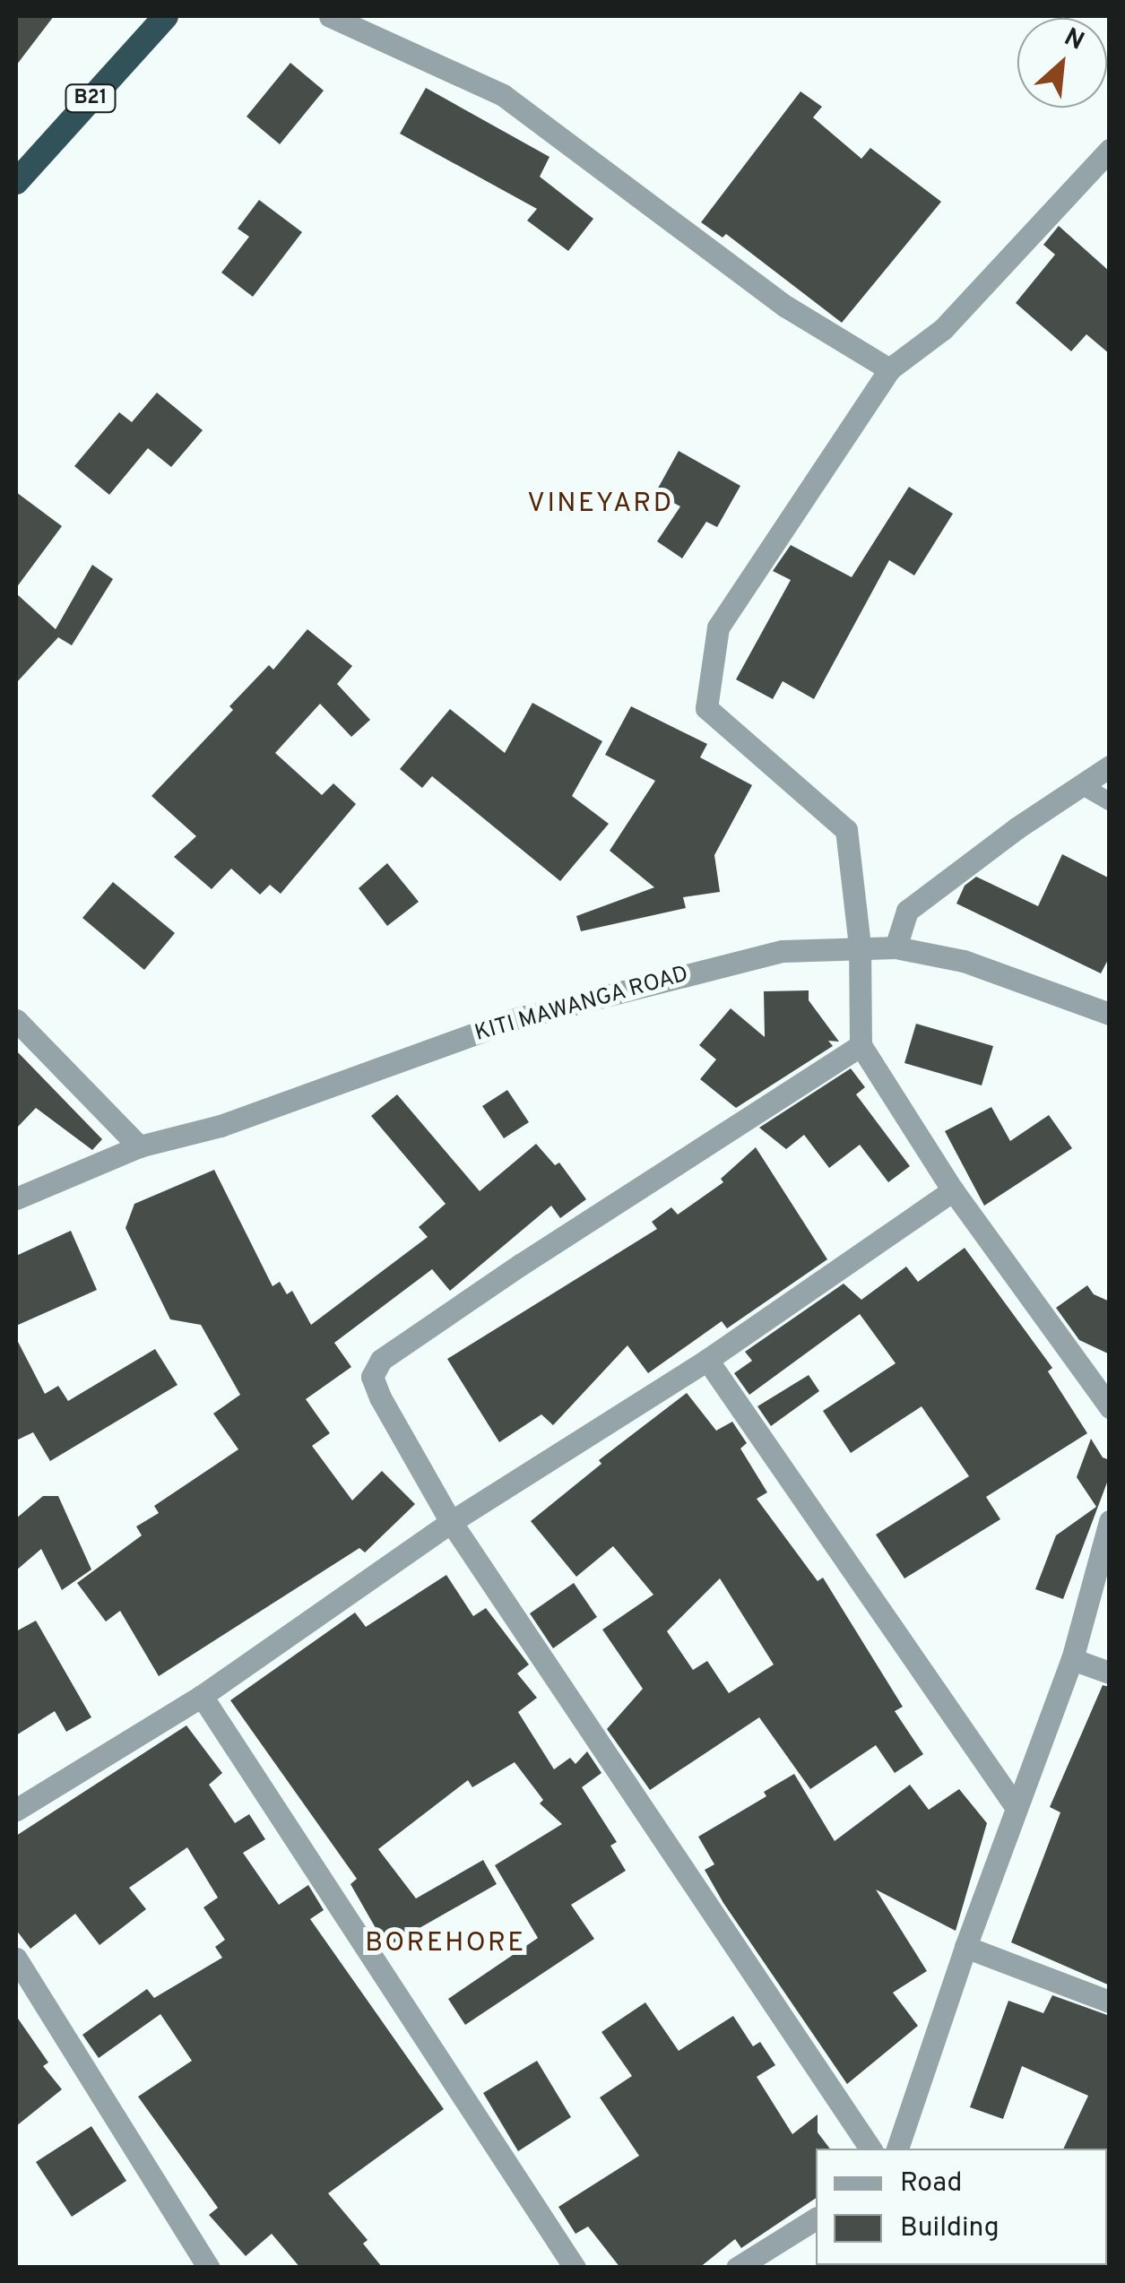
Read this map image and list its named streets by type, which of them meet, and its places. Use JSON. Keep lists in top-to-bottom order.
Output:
{
  "streets": {
    "highway": ["B21"],
    "street": ["KITI MAWANGA ROAD"]
  },
  "districts": ["VINEYARD", "BOREHORE"],
  "legend": ["Road", "Building"],
  "north": "top right"
}
